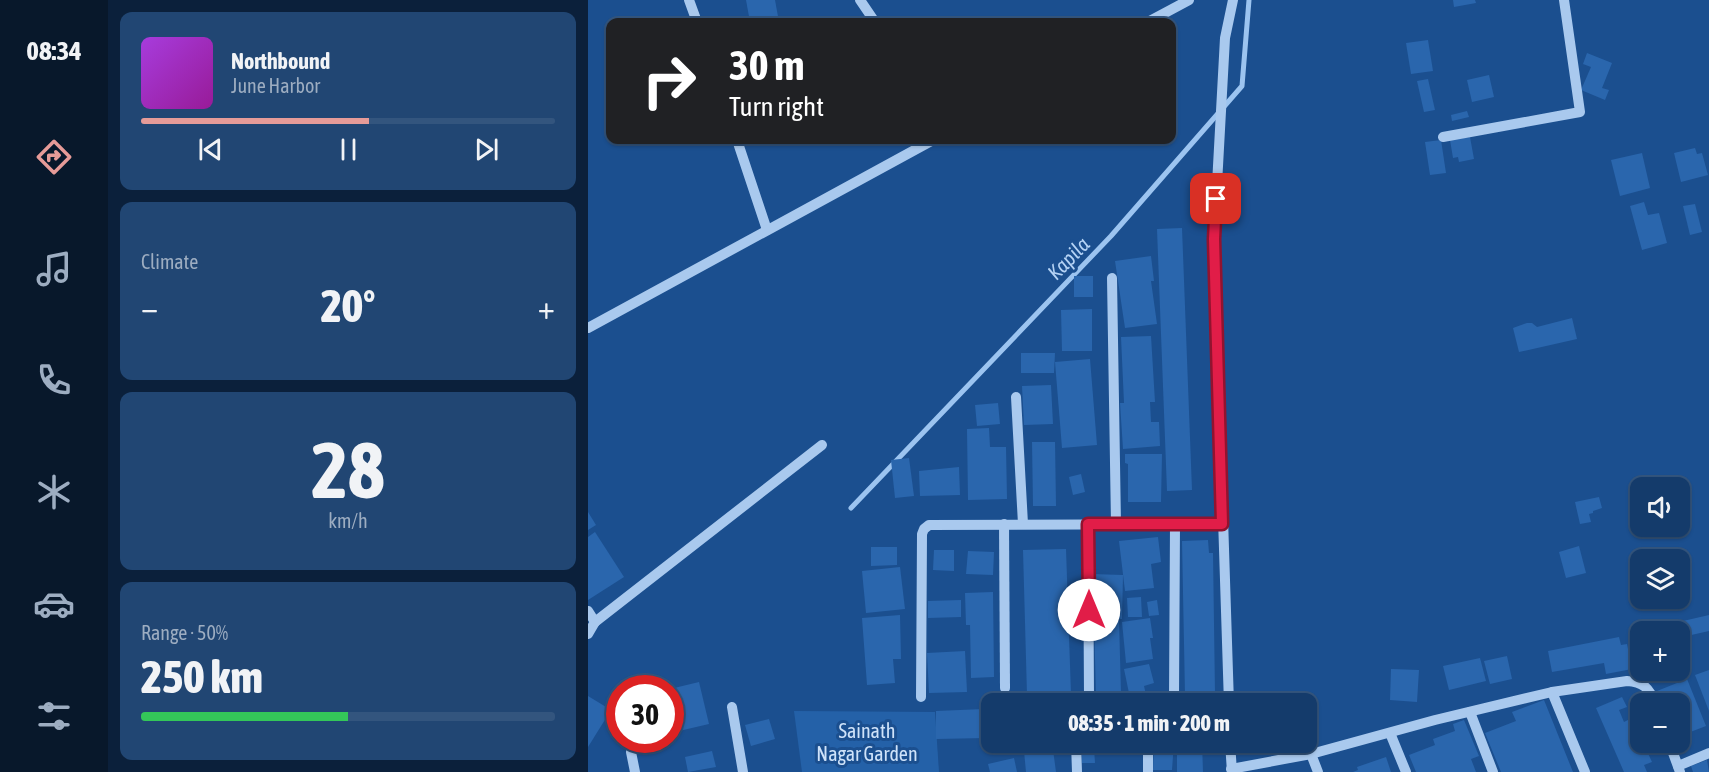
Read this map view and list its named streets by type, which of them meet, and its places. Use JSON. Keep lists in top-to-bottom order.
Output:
{
  "water": ["Kapila"],
  "parks": ["Sainath Nagar Garden"],
  "page": {
    "tabs": "08:34",
    "turn": ["30 m", "Turn right"],
    "song": ["Northbound", "June Harbor"],
    "tile": [
      "Climate",
      ["28", "km/h"],
      ["Range · 50%", "250 km"]
    ],
    "heat": ["−", "20°", "+"],
    "map_buttons": ["+", "−"],
    "limit": "30",
    "trip": "08:35 · 1 min · 200 m"
  }
}
